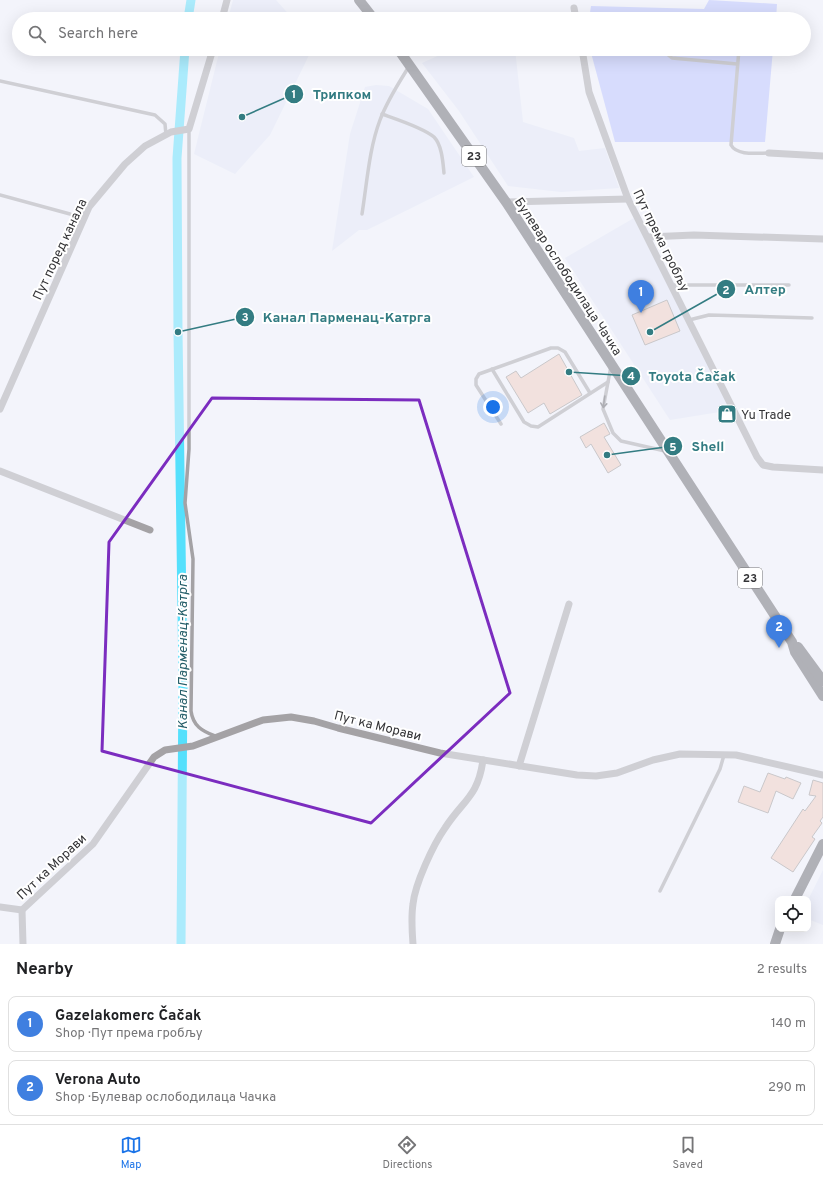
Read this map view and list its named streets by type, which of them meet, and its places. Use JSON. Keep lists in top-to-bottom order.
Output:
{
  "streets": {
    "main road": ["23", "Булевар ослободилаца Чачка"],
    "street": ["Пут према гробљу", "Пут поред канала", "Пут ка Морави"]
  },
  "water": ["Канал Парменац-Катрга"],
  "places": {
    "other": [
      "Трипком",
      "Канал Парменац-Катрга",
      "Алтер",
      "Toyota Čačak",
      "Shell"
    ],
    "shop": ["Yu Trade"]
  },
  "page": {
    "search": "Search here",
    "pins": ["1", "2"],
    "heading": ["Nearby", "2 results"],
    "list": [
      {
        "mark": "1",
        "name": "Gazelakomerc Čačak",
        "note": "Shop · Пут према гробљу",
        "value": "140 m"
      },
      {
        "mark": "2",
        "name": "Verona Auto",
        "note": "Shop · Булевар ослободилаца Чачка",
        "value": "290 m"
      }
    ],
    "nav": ["Map", "Directions", "Saved"]
  }
}
